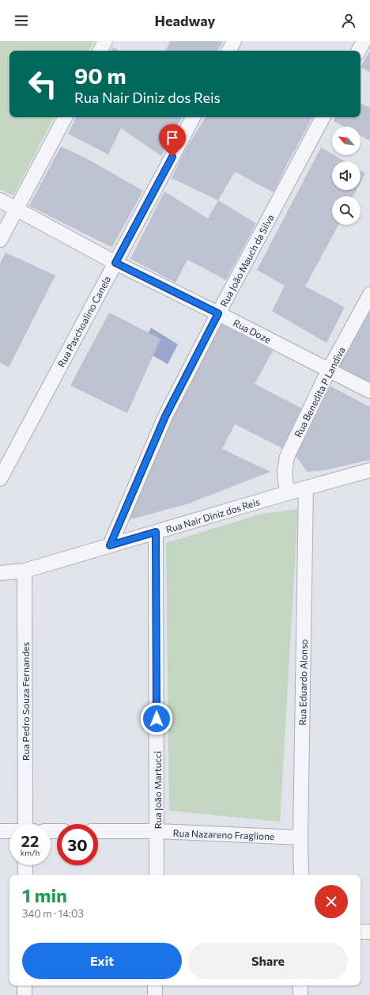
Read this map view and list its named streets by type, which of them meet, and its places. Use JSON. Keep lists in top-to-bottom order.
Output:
{
  "streets": {
    "street": [
      "Rua João Mauch da Silva",
      "Rua Paschoalino Canela",
      "Rua Doze",
      "Rua Benedita P Landiva",
      "Rua Nair Diniz dos Reis",
      "Rua Eduardo Alonso",
      "Rua Pedro Souza Fernandes",
      "Rua João Martucci",
      "Rua Nazareno Fraglione"
    ]
  },
  "crossings": [
    ["Rua João Mauch da Silva", "Rua Doze"],
    ["Rua João Mauch da Silva", "Rua Nair Diniz dos Reis"],
    ["Rua Paschoalino Canela", "Rua Doze"],
    ["Rua Doze", "Rua Benedita P Landiva"],
    ["Rua Benedita P Landiva", "Rua Nair Diniz dos Reis"],
    ["Rua Nair Diniz dos Reis", "Rua Eduardo Alonso"],
    ["Rua Nair Diniz dos Reis", "Rua Pedro Souza Fernandes"],
    ["Rua Nair Diniz dos Reis", "Rua João Martucci"],
    ["Rua Eduardo Alonso", "Rua Nazareno Fraglione"],
    ["Rua João Martucci", "Rua Nazareno Fraglione"]
  ],
  "north": "top left",
  "page": {
    "header": "Headway",
    "turn": ["90 m", "Rua Nair Diniz dos Reis"],
    "speed": "22 km/h",
    "limit": "30",
    "heading": ["1 min", "340 m · 14:03"],
    "buttons": ["Exit", "Share"]
  }
}
